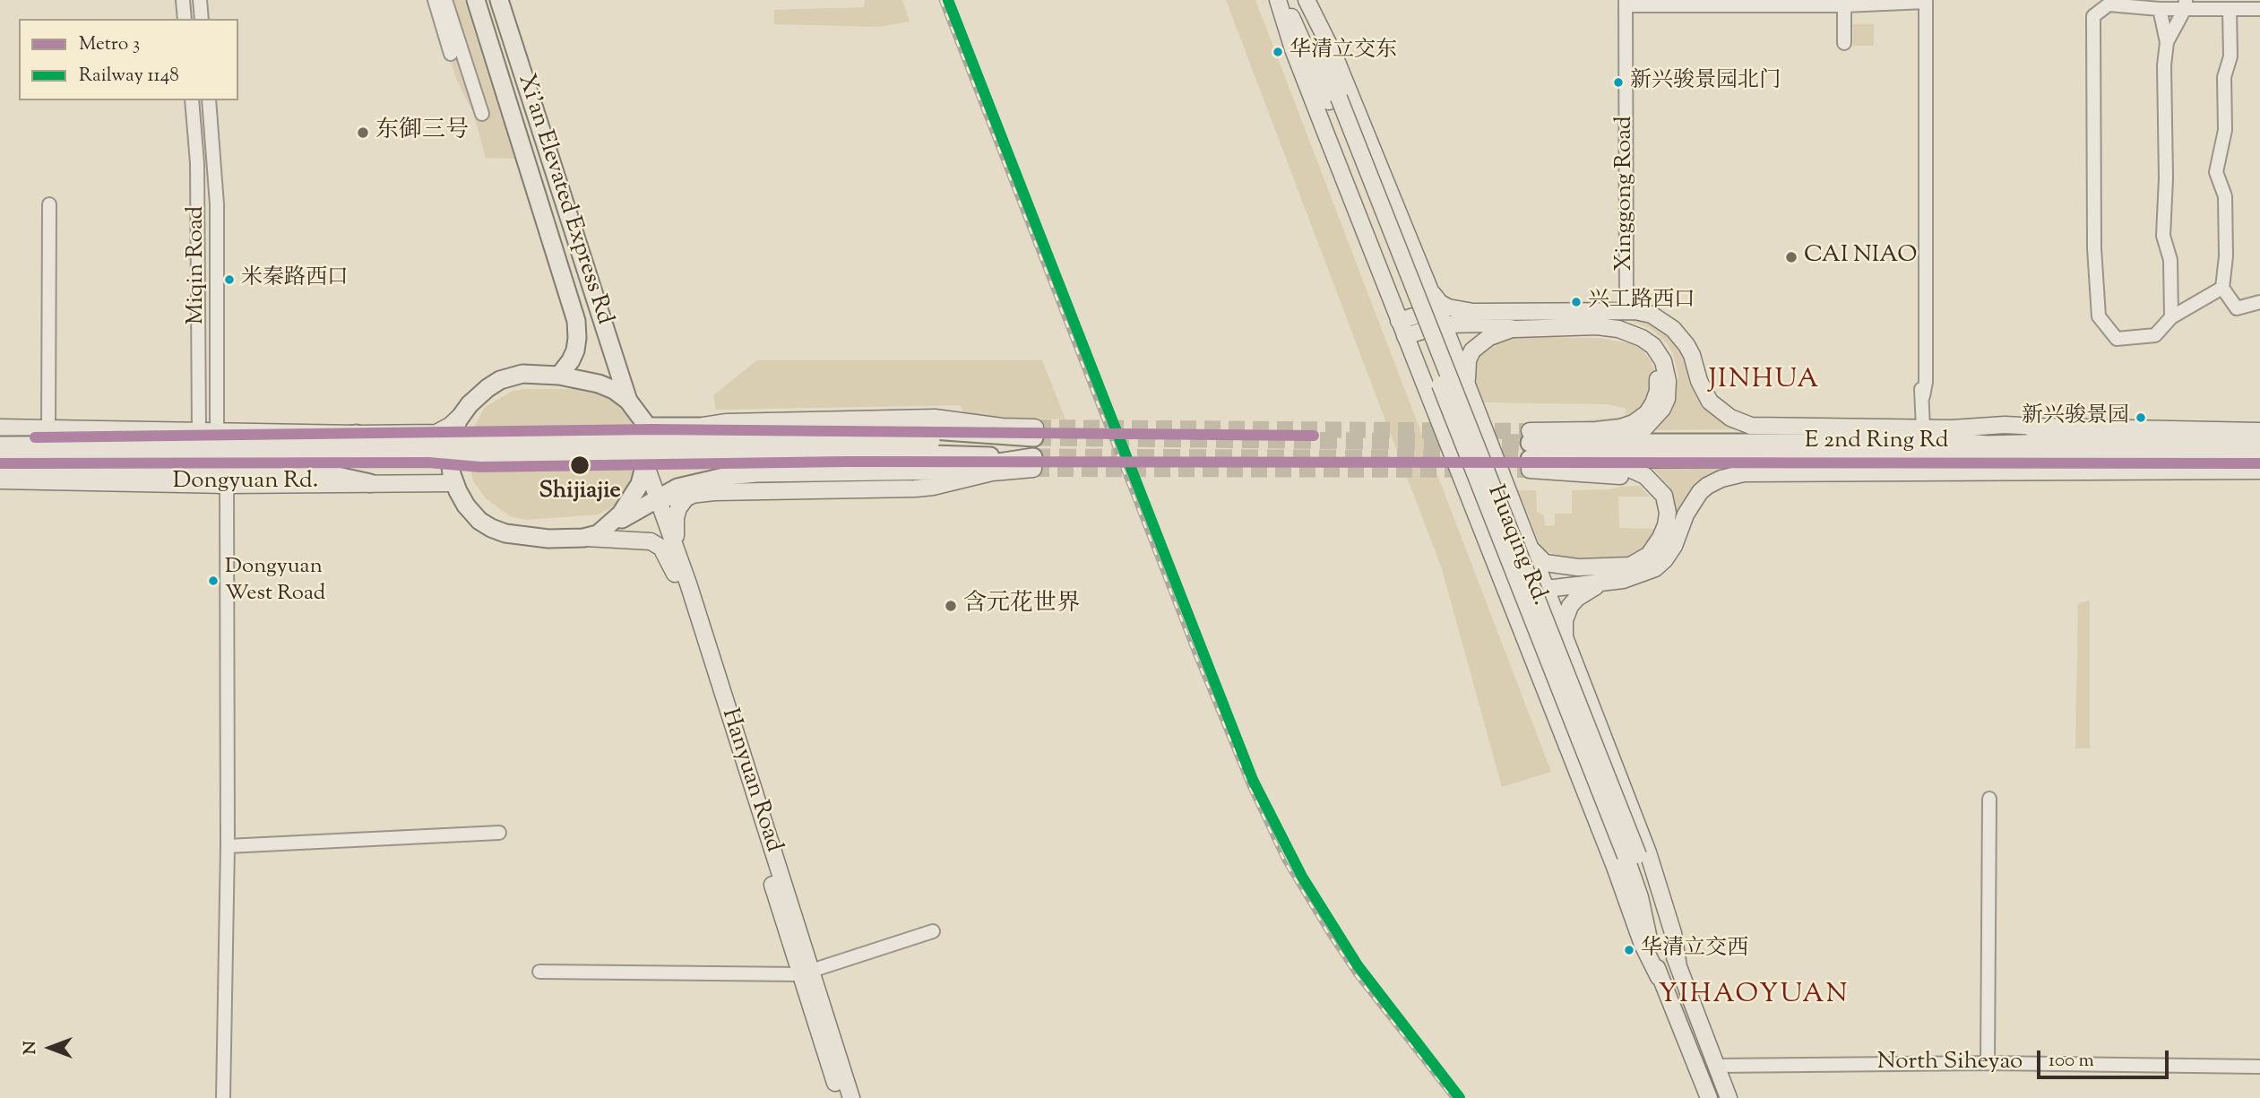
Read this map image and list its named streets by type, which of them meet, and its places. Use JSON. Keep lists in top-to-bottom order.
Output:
{
  "streets": {
    "highway": ["Xi'an Elevated Express Rd", "E 2nd Ring Rd"],
    "main road": ["Dongyuan Rd.", "Huaqing Rd.", "Hanyuan Road"],
    "street": ["Xinggong Road", "Miqin Road", "North Siheyao"]
  },
  "crossings": [
    ["Xi'an Elevated Express Rd", "Dongyuan Rd."],
    ["Xi'an Elevated Express Rd", "Hanyuan Road"],
    ["Dongyuan Rd.", "Hanyuan Road"]
  ],
  "districts": ["JINHUA", "YIHAOYUAN"],
  "places": [
    "华清立交东",
    "新兴骏景园北门",
    "东御三号",
    "CAI NIAO",
    "米秦路西口",
    "兴工路西口",
    "新兴骏景园",
    "Shijiajie",
    "Dongyuan West Road",
    "含元花世界",
    "华清立交西"
  ],
  "lines": ["rail line 1148", "metro line 3"],
  "legend": ["Metro 3", "Railway 1148"],
  "scale_bar": "100 m",
  "north": "left"
}
